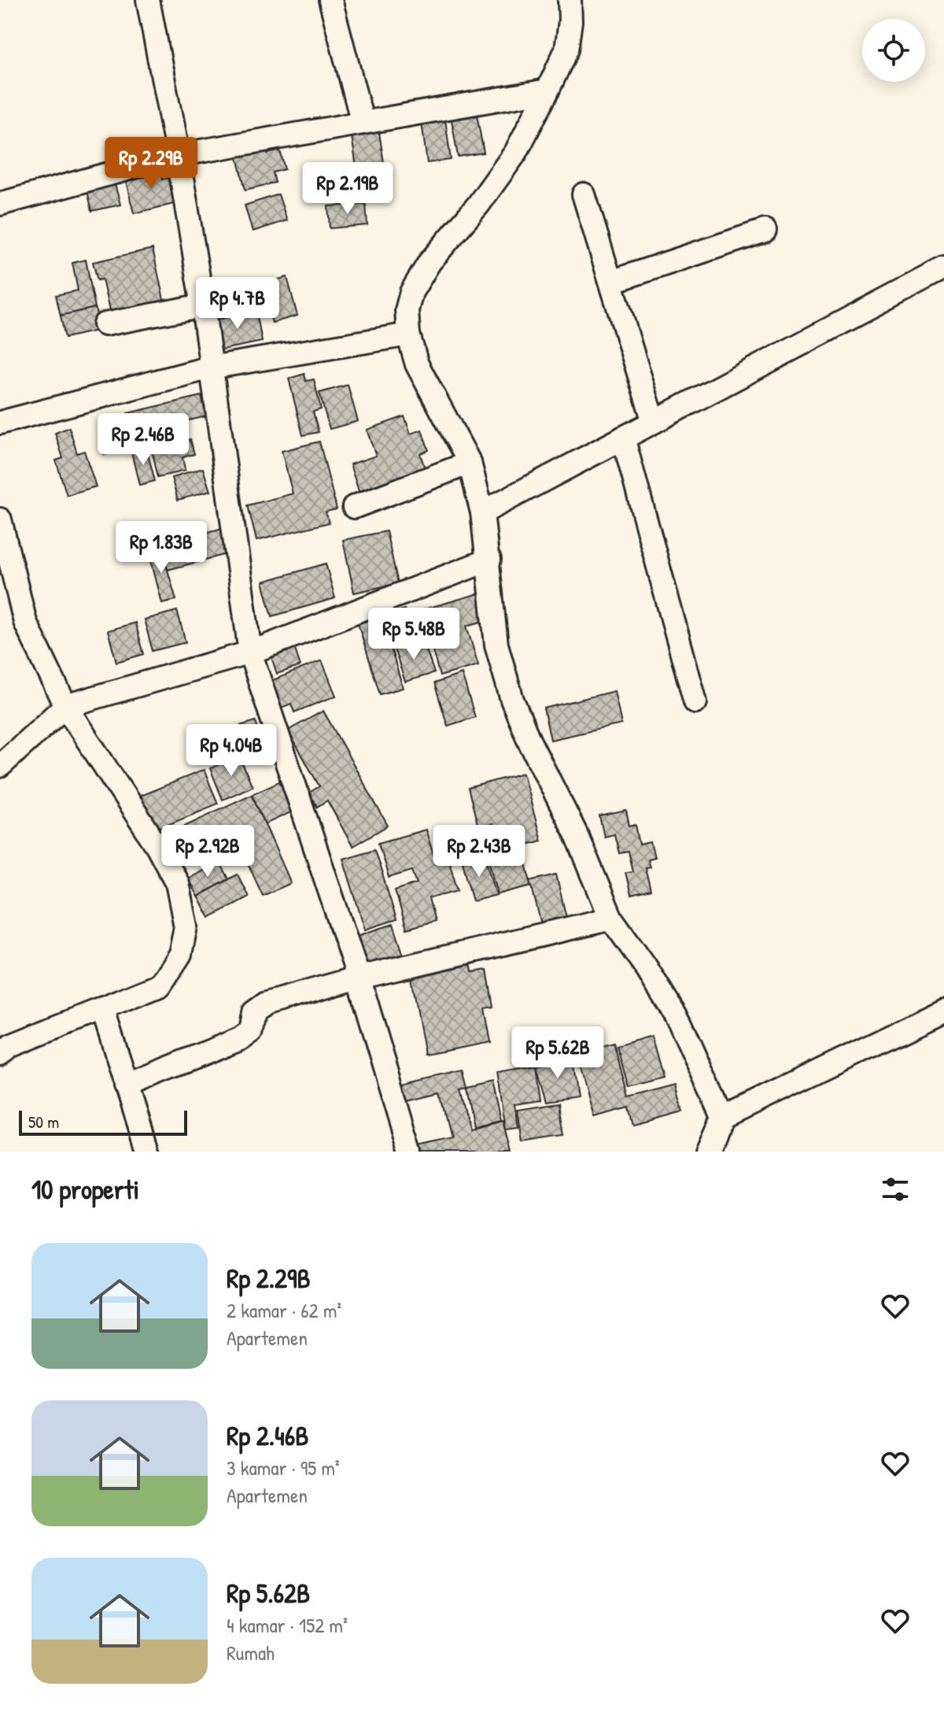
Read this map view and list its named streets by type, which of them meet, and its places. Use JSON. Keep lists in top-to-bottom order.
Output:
{
  "scale_bar": "50 m",
  "page": {
    "price": [
      "Rp 2.29B",
      "Rp 2.19B",
      "Rp 4.7B",
      "Rp 2.46B",
      "Rp 1.83B",
      "Rp 5.48B",
      "Rp 4.04B",
      "Rp 2.92B",
      "Rp 2.43B",
      "Rp 5.62B"
    ],
    "scale": "50 m",
    "heading": "10 properti",
    "list": [
      {
        "name": "Rp 2.29B",
        "note": "2 kamar · 62 m² · Apartemen"
      },
      {
        "name": "Rp 2.46B",
        "note": "3 kamar · 95 m² · Apartemen"
      },
      {
        "name": "Rp 5.62B",
        "note": "4 kamar · 152 m² · Rumah"
      }
    ]
  }
}
